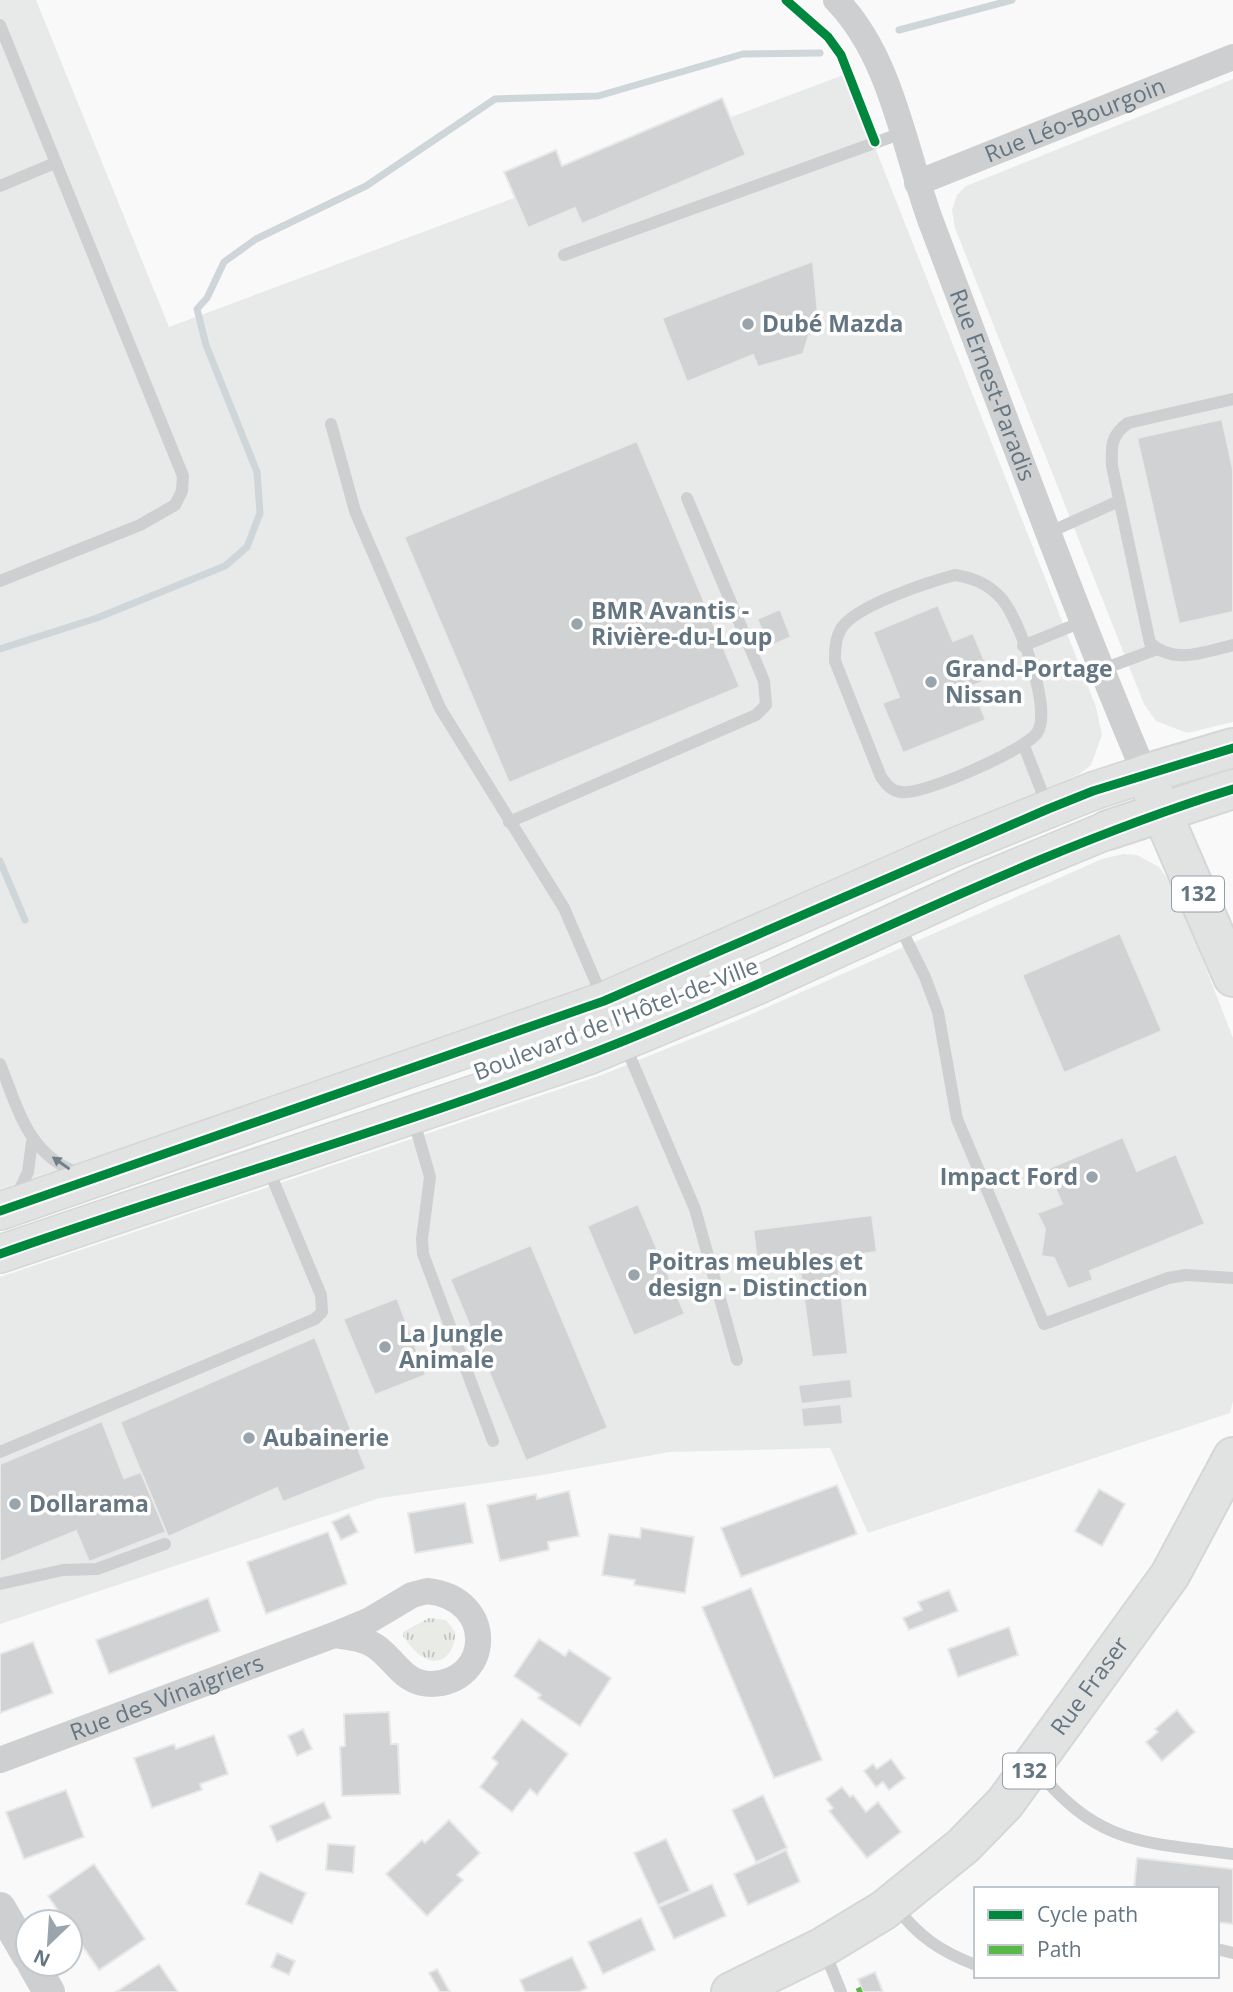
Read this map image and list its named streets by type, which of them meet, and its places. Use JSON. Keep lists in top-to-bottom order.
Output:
{
  "streets": {
    "main road": ["132", "Boulevard de l'Hôtel-de-Ville", "Rue Fraser"],
    "street": ["Rue Léo-Bourgoin", "Rue Ernest-Paradis", "Rue des Vinaigriers"]
  },
  "crossings": [
    ["Rue Léo-Bourgoin", "Rue Ernest-Paradis"],
    ["Rue Ernest-Paradis", "132"],
    ["Rue Ernest-Paradis", "Boulevard de l'Hôtel-de-Ville"],
    ["132", "Boulevard de l'Hôtel-de-Ville"]
  ],
  "places": [
    "Dubé Mazda",
    "BMR Avantis - Rivière-du-Loup",
    "Grand-Portage Nissan",
    "Impact Ford",
    "Poitras meubles et design - Distinction",
    "La Jungle Animale",
    "Aubainerie",
    "Dollarama"
  ],
  "legend": ["Cycle path", "Path"],
  "north": "bottom left"
}
